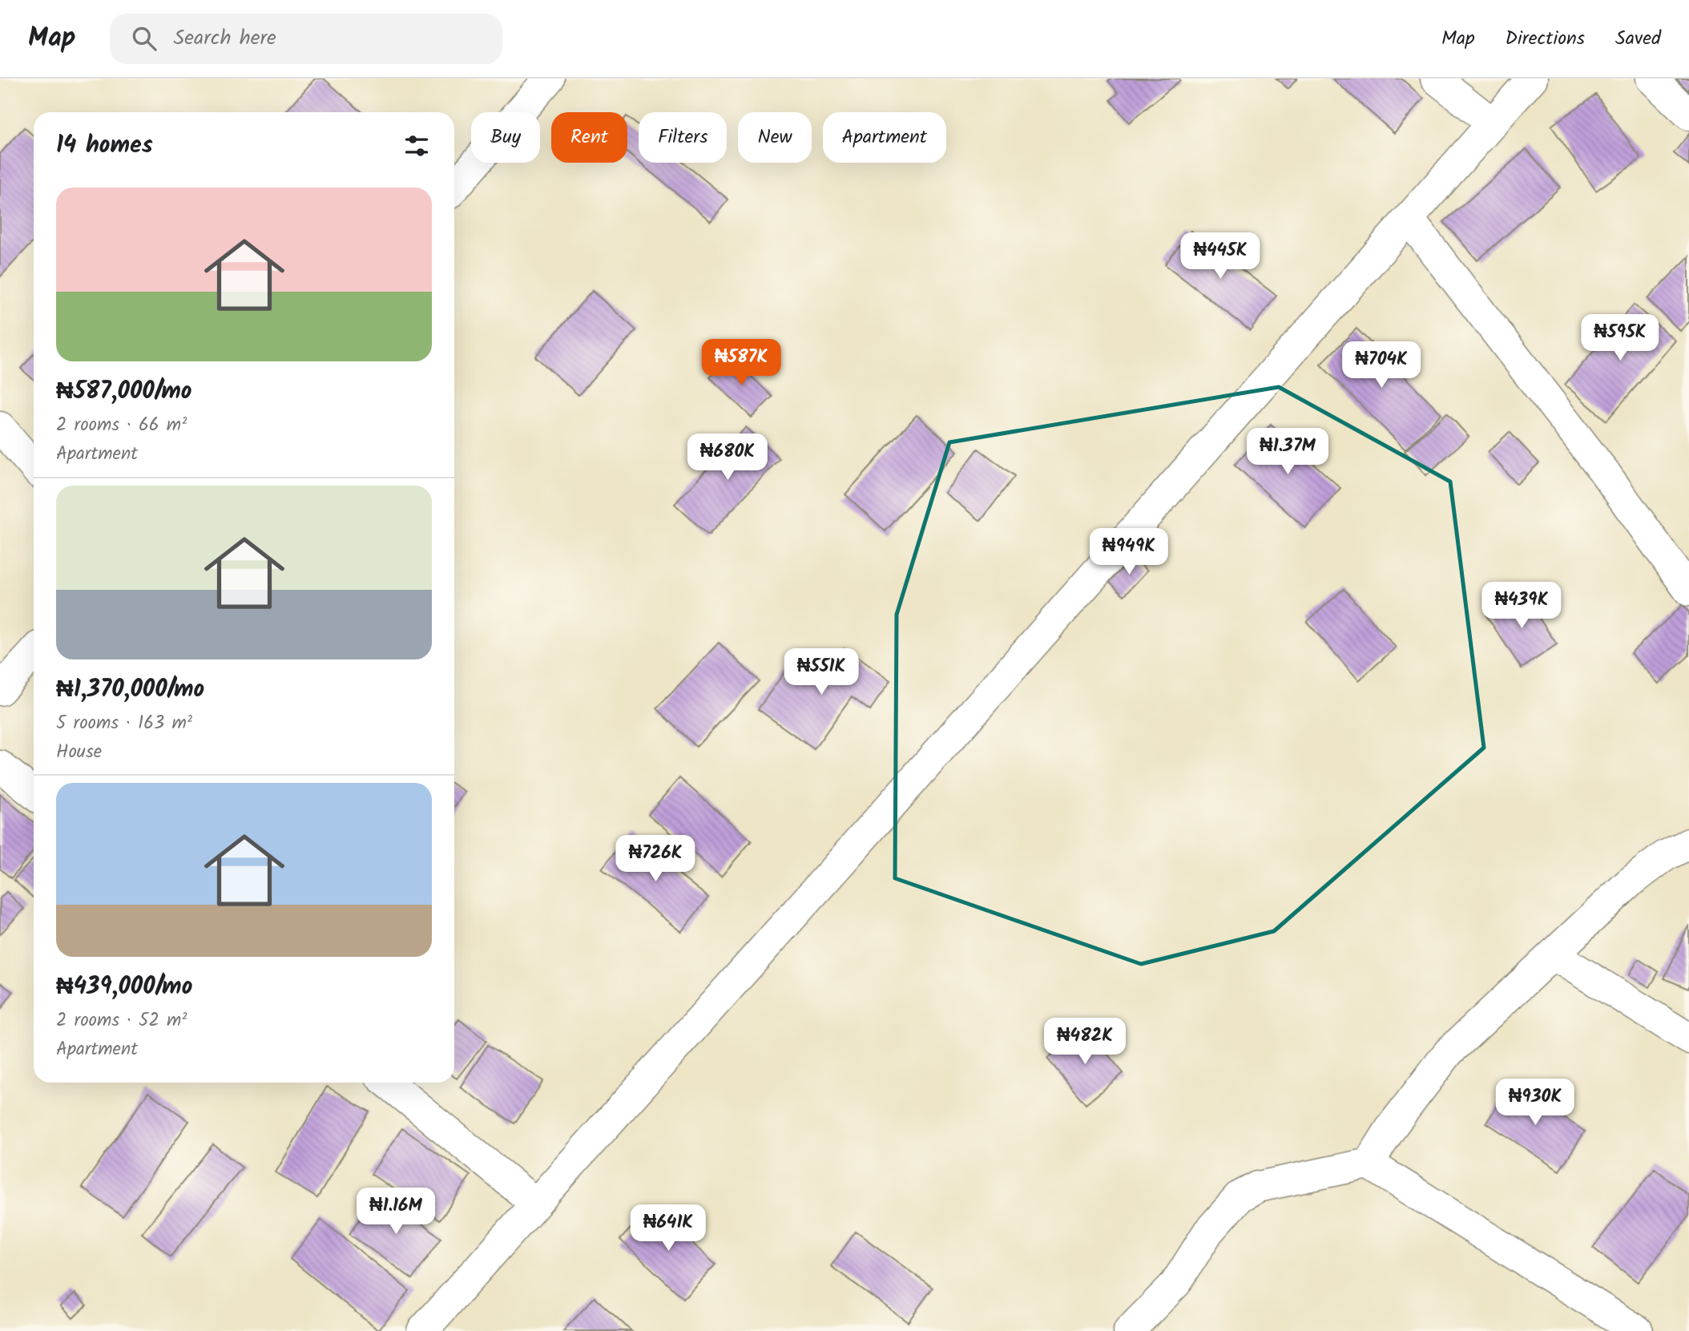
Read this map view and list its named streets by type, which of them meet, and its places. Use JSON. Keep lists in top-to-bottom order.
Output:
{
  "page": {
    "header": "Map",
    "search": "Search here",
    "nav": ["Map", "Directions", "Saved"],
    "chip": [
      "Buy",
      "Rent",
      "Filters",
      "New",
      "Apartment"
    ],
    "heading": "14 homes",
    "list": [
      {
        "name": "₦587,000/mo",
        "note": "2 rooms · 66 m² · Apartment"
      },
      {
        "name": "₦1,370,000/mo",
        "note": "5 rooms · 163 m² · House"
      },
      {
        "name": "₦439,000/mo",
        "note": "2 rooms · 52 m² · Apartment"
      }
    ],
    "price": [
      "₦445K",
      "₦595K",
      "₦587K",
      "₦704K",
      "₦1.37M",
      "₦680K",
      "₦949K",
      "₦439K",
      "₦551K",
      "₦726K",
      "₦482K",
      "₦930K",
      "₦1.16M",
      "₦641K"
    ]
  }
}
